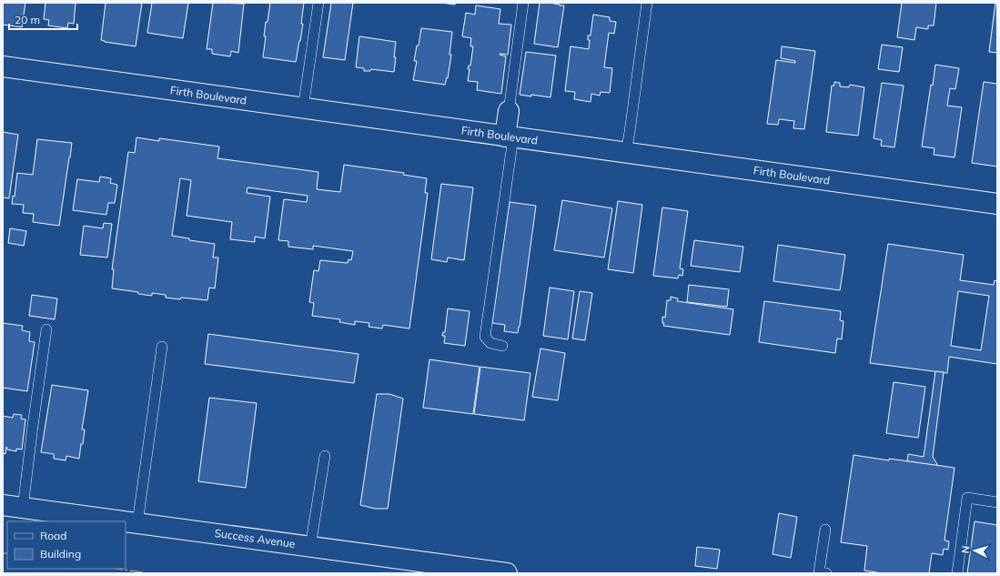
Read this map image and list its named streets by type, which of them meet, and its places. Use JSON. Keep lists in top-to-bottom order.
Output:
{
  "streets": {
    "street": ["Firth Boulevard", "Success Avenue"]
  },
  "legend": ["Road", "Building"],
  "scale_bar": "20 m",
  "north": "left"
}
